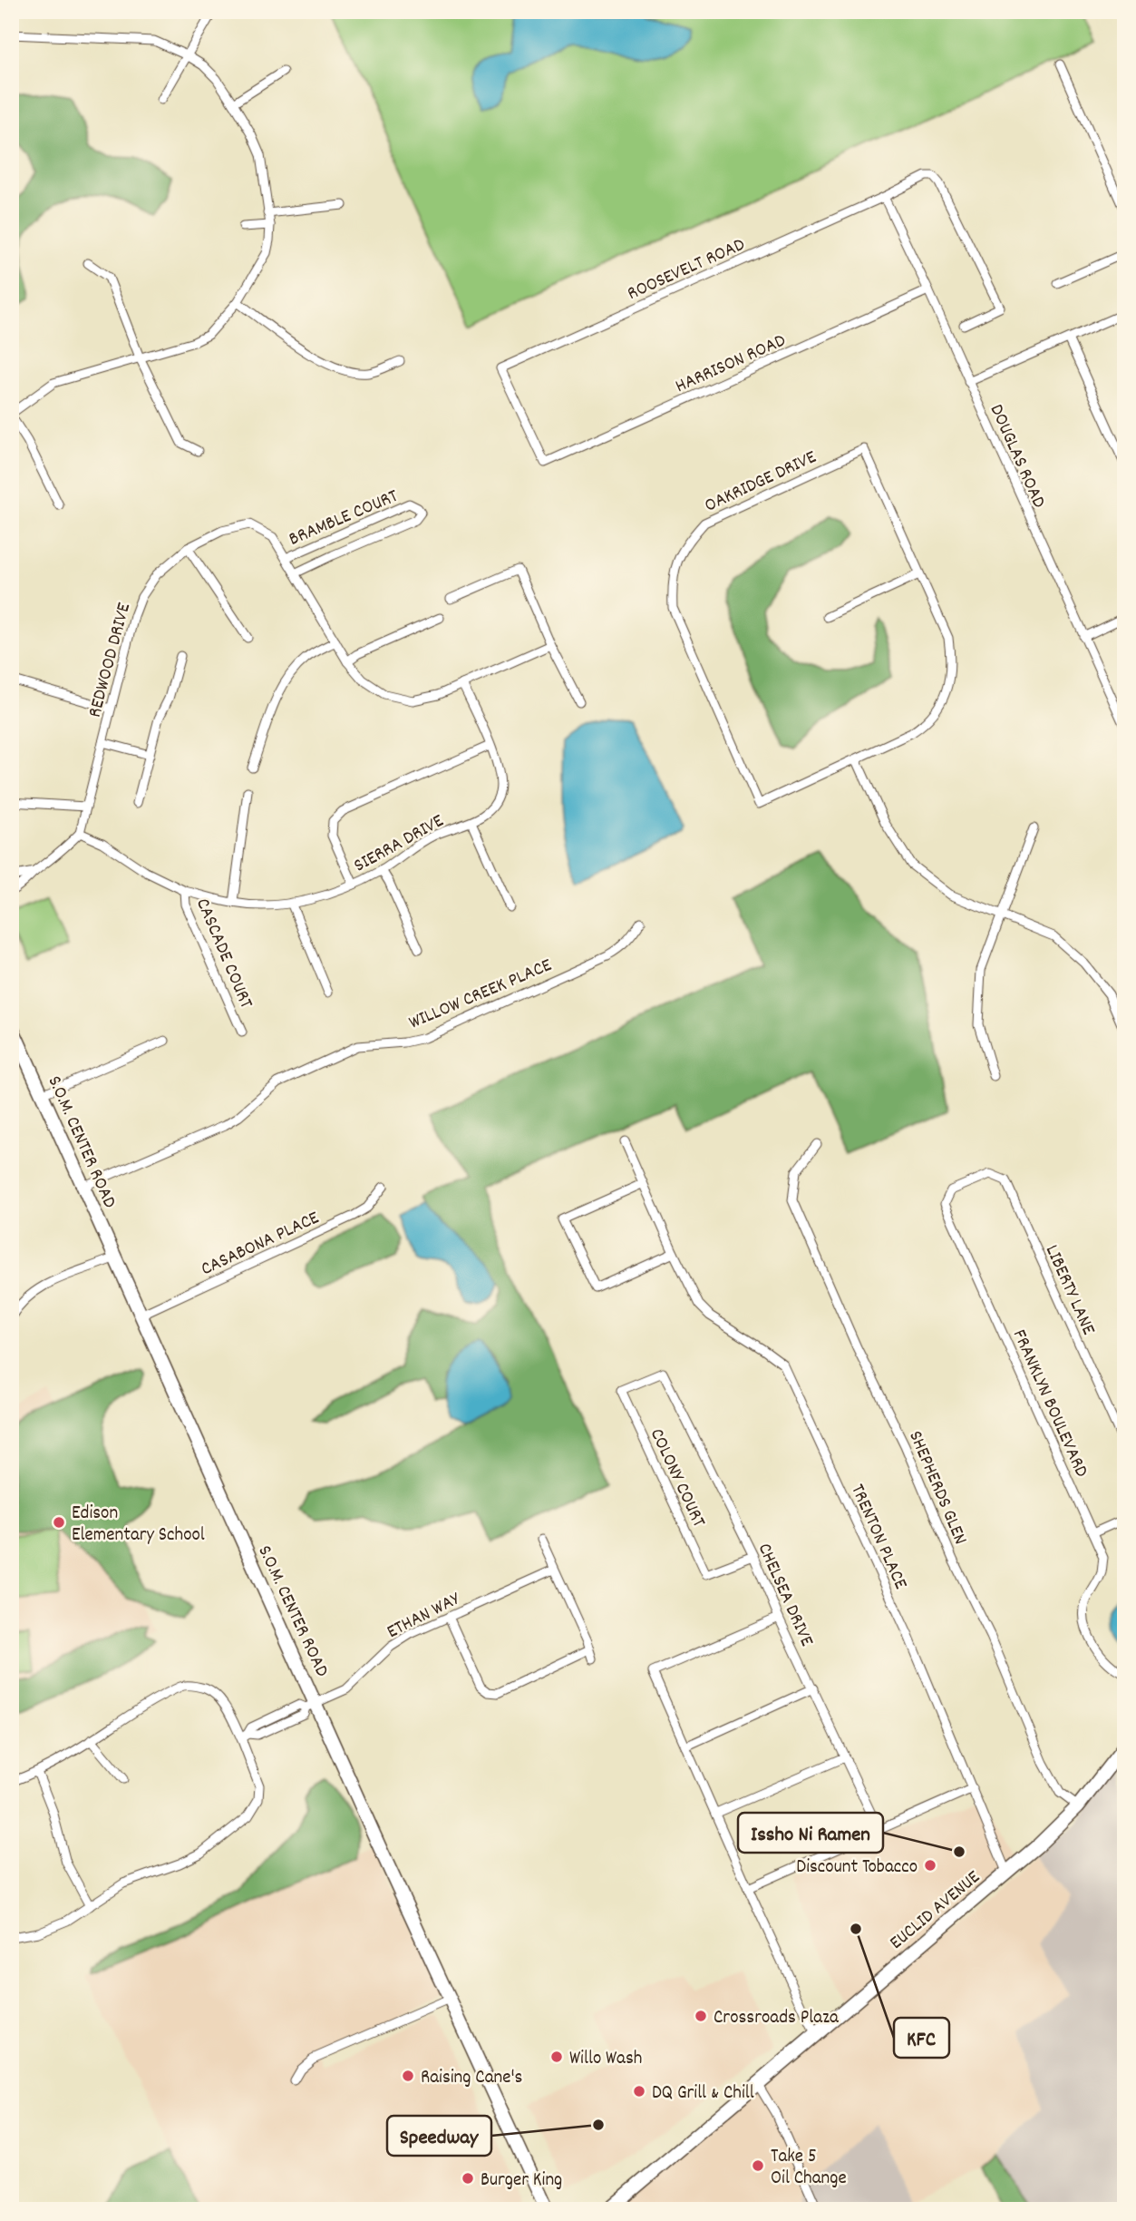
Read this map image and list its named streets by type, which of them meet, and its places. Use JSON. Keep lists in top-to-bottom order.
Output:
{
  "streets": {
    "main road": ["S.O.M. CENTER ROAD", "EUCLID AVENUE"],
    "street": [
      "ROOSEVELT ROAD",
      "HARRISON ROAD",
      "DOUGLAS ROAD",
      "OAKRIDGE DRIVE",
      "BRAMBLE COURT",
      "REDWOOD DRIVE",
      "SIERRA DRIVE",
      "CASCADE COURT",
      "WILLOW CREEK PLACE",
      "CASABONA PLACE",
      "LIBERTY LANE",
      "FRANKLYN BOULEVARD",
      "COLONY COURT",
      "SHEPHERDS GLEN",
      "TRENTON PLACE",
      "CHELSEA DRIVE",
      "ETHAN WAY"
    ]
  },
  "crossings": [
    ["ROOSEVELT ROAD", "HARRISON ROAD"],
    ["ROOSEVELT ROAD", "DOUGLAS ROAD"],
    ["HARRISON ROAD", "DOUGLAS ROAD"],
    ["BRAMBLE COURT", "REDWOOD DRIVE"],
    ["REDWOOD DRIVE", "CASCADE COURT"],
    ["SIERRA DRIVE", "CASCADE COURT"],
    ["WILLOW CREEK PLACE", "S.O.M. CENTER ROAD"],
    ["S.O.M. CENTER ROAD", "CASABONA PLACE"],
    ["S.O.M. CENTER ROAD", "ETHAN WAY"],
    ["LIBERTY LANE", "FRANKLYN BOULEVARD"],
    ["COLONY COURT", "CHELSEA DRIVE"],
    ["SHEPHERDS GLEN", "EUCLID AVENUE"],
    ["TRENTON PLACE", "EUCLID AVENUE"]
  ],
  "places": [
    "Edison Elementary School",
    "Issho Ni Ramen",
    "Discount Tobacco",
    "KFC",
    "Crossroads Plaza",
    "Willo Wash",
    "Raising Cane's",
    "DQ Grill & Chill",
    "Speedway",
    "Take 5 Oil Change",
    "Burger King"
  ]
}
